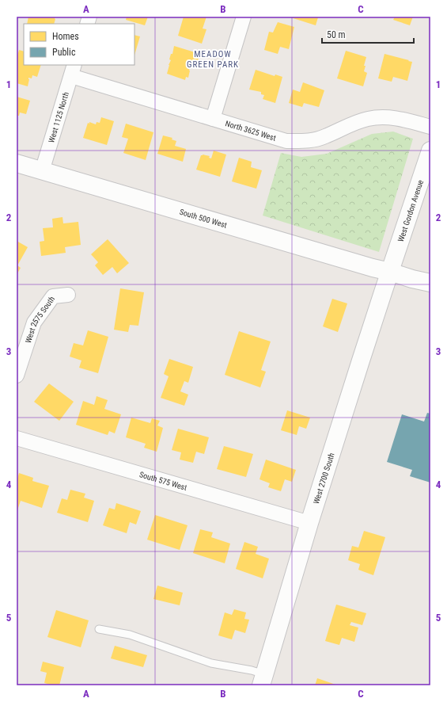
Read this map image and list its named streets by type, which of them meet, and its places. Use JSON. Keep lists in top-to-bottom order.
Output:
{
  "streets": {
    "main road": ["West Gordon Avenue", "South 500 West", "West 2700 South"],
    "street": [
      "West 1125 North",
      "North 3625 West",
      "West 2575 South",
      "South 575 West"
    ]
  },
  "crossings": [
    ["West 1125 North", "North 3625 West"],
    ["West 1125 North", "South 500 West"],
    ["West Gordon Avenue", "South 500 West"],
    ["West Gordon Avenue", "West 2700 South"],
    ["South 500 West", "West 2700 South"],
    ["West 2700 South", "South 575 West"]
  ],
  "districts": ["MEADOW GREEN PARK"],
  "legend": ["Homes", "Public"],
  "scale_bar": "50 m",
  "grid": {
    "columns": ["A", "B", "C"],
    "rows": [
      "1",
      "2",
      "3",
      "4",
      "5"
    ]
  }
}
